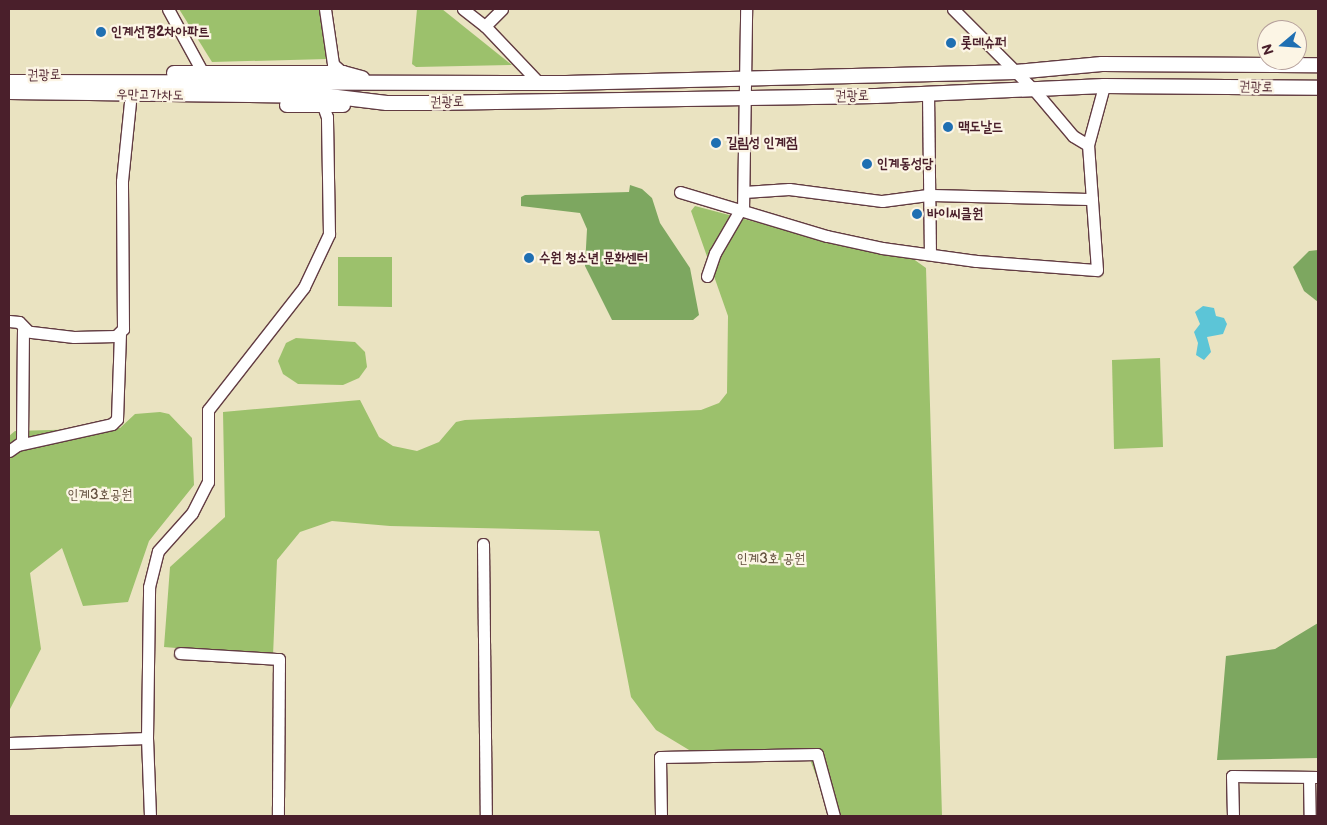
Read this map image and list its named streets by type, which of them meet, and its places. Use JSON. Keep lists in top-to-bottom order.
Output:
{
  "streets": {
    "street": ["권광로", "우만고가차도"]
  },
  "crossings": [
    ["권광로", "우만고가차도"]
  ],
  "parks": ["인계3호공원", "인계3호 공원"],
  "places": [
    "인계선경2차아파트",
    "롯데슈퍼",
    "맥도날드",
    "길림성 인계점",
    "인계동성당",
    "바이씨클원",
    "수원 청소년 문화센터"
  ],
  "north": "left"
}
